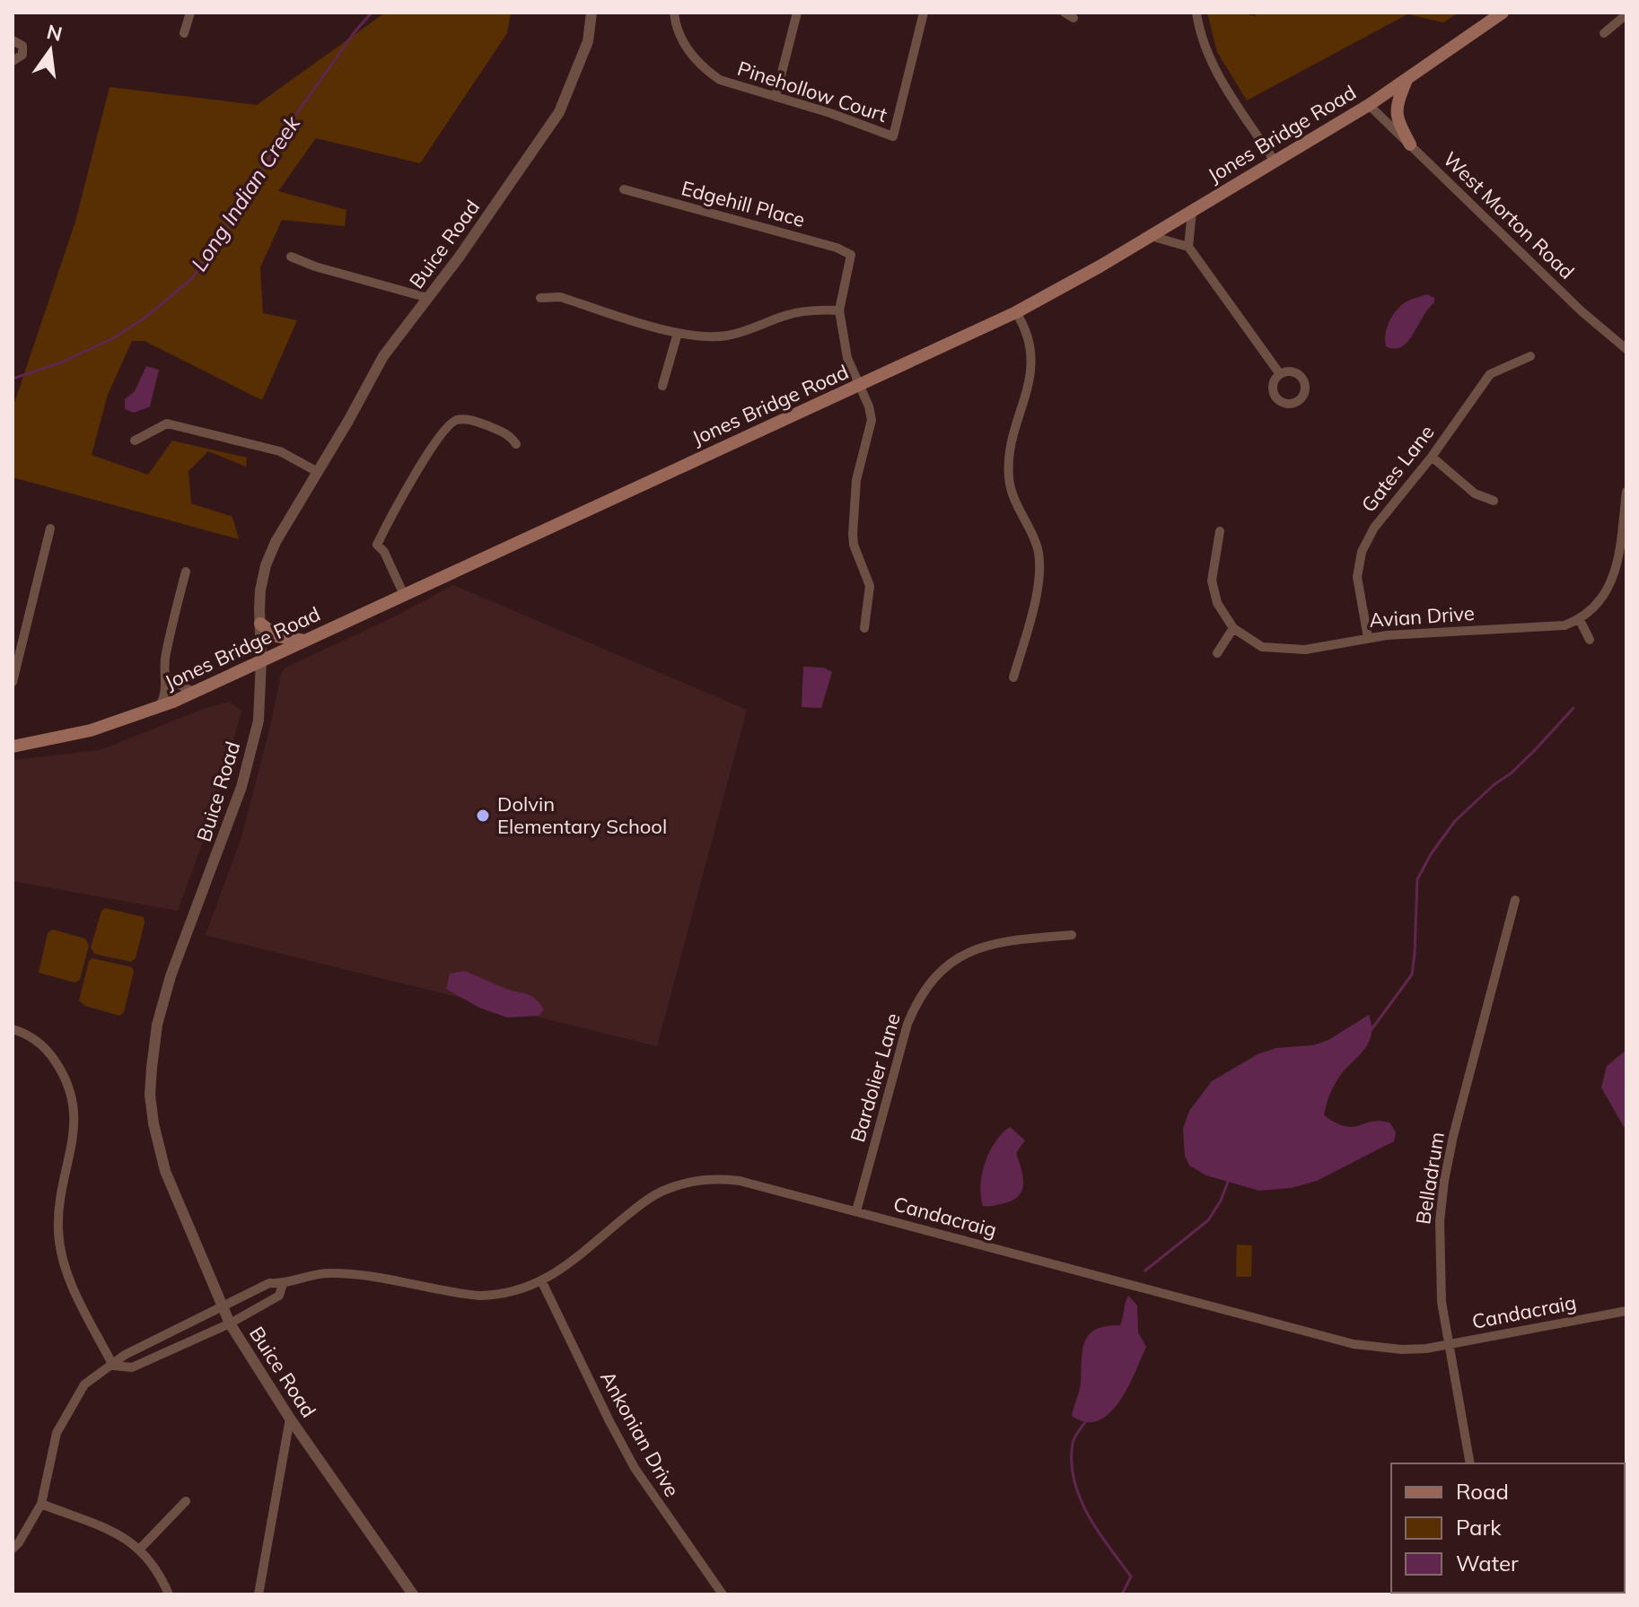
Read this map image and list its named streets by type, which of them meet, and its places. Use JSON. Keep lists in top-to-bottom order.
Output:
{
  "streets": {
    "main road": ["Jones Bridge Road"],
    "street": [
      "Pinehollow Court",
      "Edgehill Place",
      "West Morton Road",
      "Buice Road",
      "Gates Lane",
      "Avian Drive",
      "Bardolier Lane",
      "Belladrum",
      "Candacraig",
      "Ankonian Drive"
    ]
  },
  "crossings": [
    ["Jones Bridge Road", "West Morton Road"],
    ["Jones Bridge Road", "Buice Road"],
    ["Buice Road", "Candacraig"],
    ["Gates Lane", "Avian Drive"],
    ["Bardolier Lane", "Candacraig"],
    ["Belladrum", "Candacraig"],
    ["Candacraig", "Ankonian Drive"]
  ],
  "water": ["Long Indian Creek"],
  "places": ["Dolvin Elementary School"],
  "legend": ["Road", "Park", "Water"],
  "north": "top"
}
